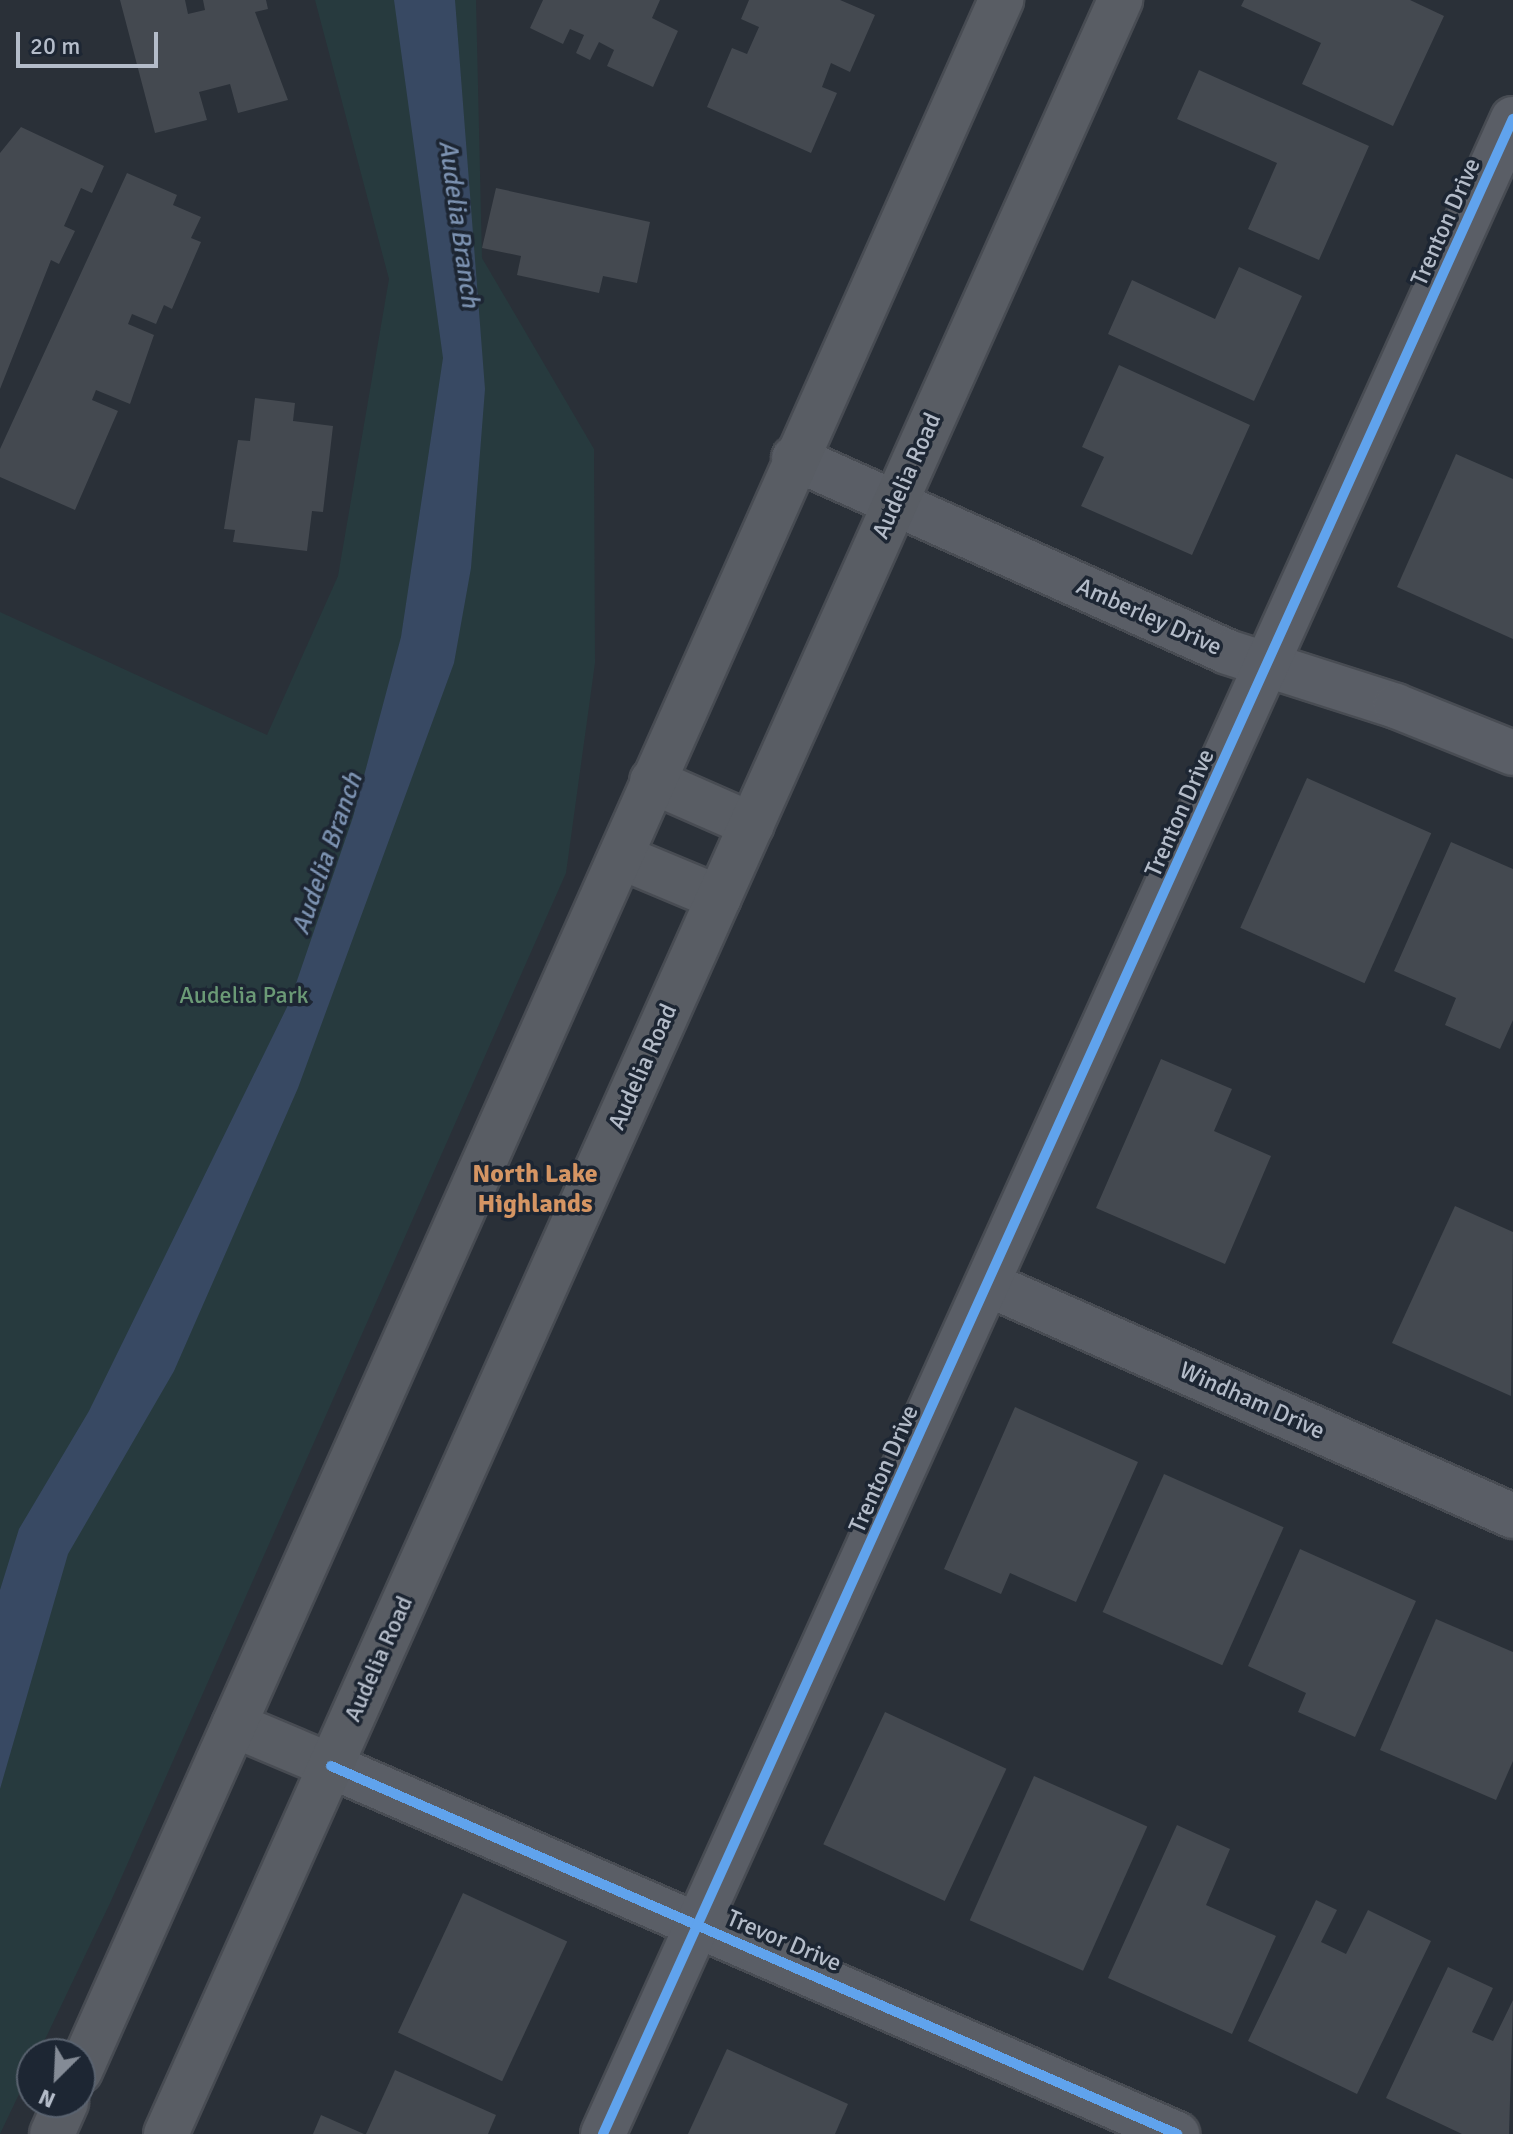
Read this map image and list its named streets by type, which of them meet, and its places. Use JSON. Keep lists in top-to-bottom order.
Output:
{
  "streets": {
    "main road": ["Audelia Road"],
    "street": [
      "Trenton Drive",
      "Amberley Drive",
      "Windham Drive",
      "Trevor Drive"
    ]
  },
  "crossings": [
    ["Trenton Drive", "Amberley Drive"],
    ["Trenton Drive", "Windham Drive"],
    ["Trenton Drive", "Trevor Drive"],
    ["Audelia Road", "Amberley Drive"],
    ["Audelia Road", "Trevor Drive"]
  ],
  "districts": ["North Lake Highlands"],
  "water": ["Audelia Branch"],
  "parks": ["Audelia Park"],
  "scale_bar": "20 m",
  "north": "bottom left"
}
